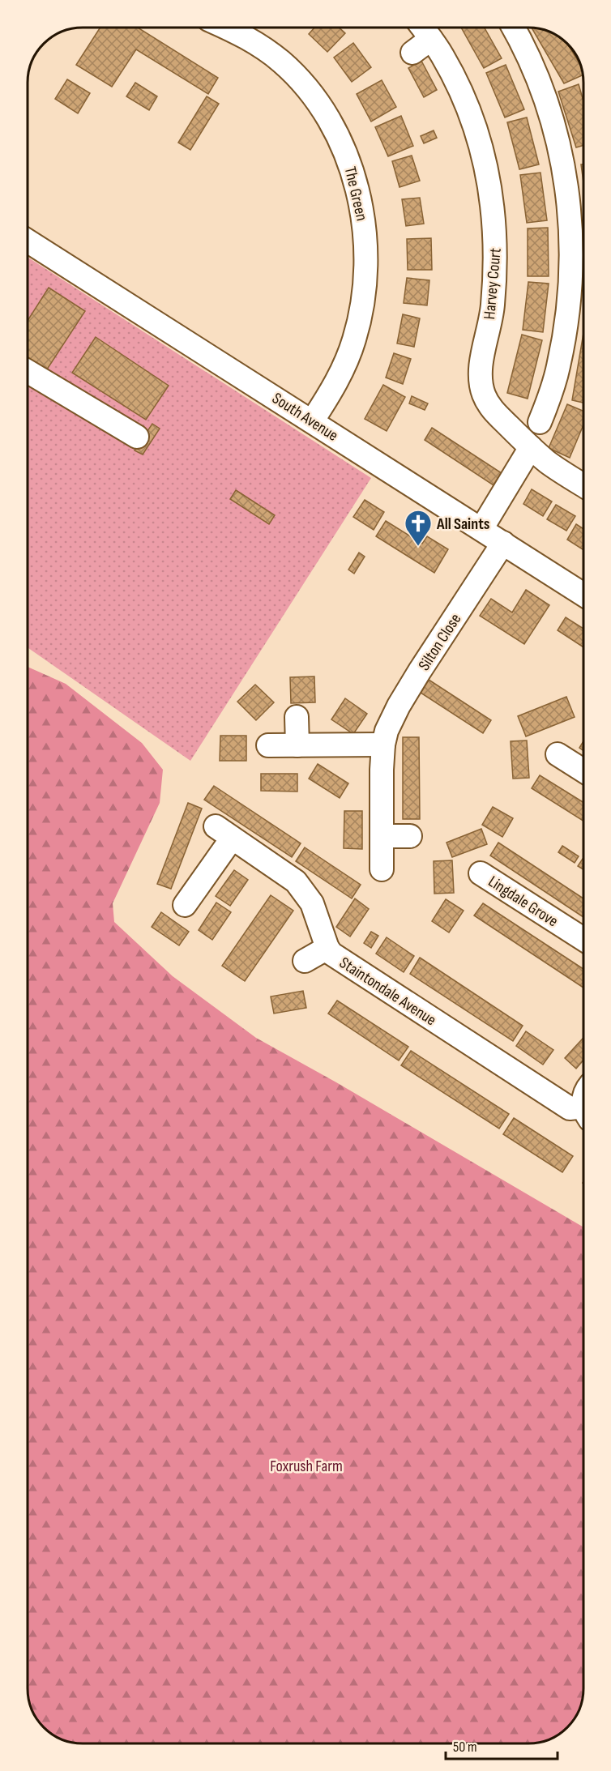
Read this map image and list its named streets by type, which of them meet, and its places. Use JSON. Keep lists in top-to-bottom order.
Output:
{
  "streets": {
    "street": [
      "The Green",
      "Harvey Court",
      "South Avenue",
      "Silton Close",
      "Lingdale Grove",
      "Staintondale Avenue"
    ]
  },
  "crossings": [
    ["The Green", "South Avenue"],
    ["South Avenue", "Silton Close"]
  ],
  "parks": ["Foxrush Farm"],
  "places": {
    "church": ["All Saints"]
  },
  "scale_bar": "50 m"
}
